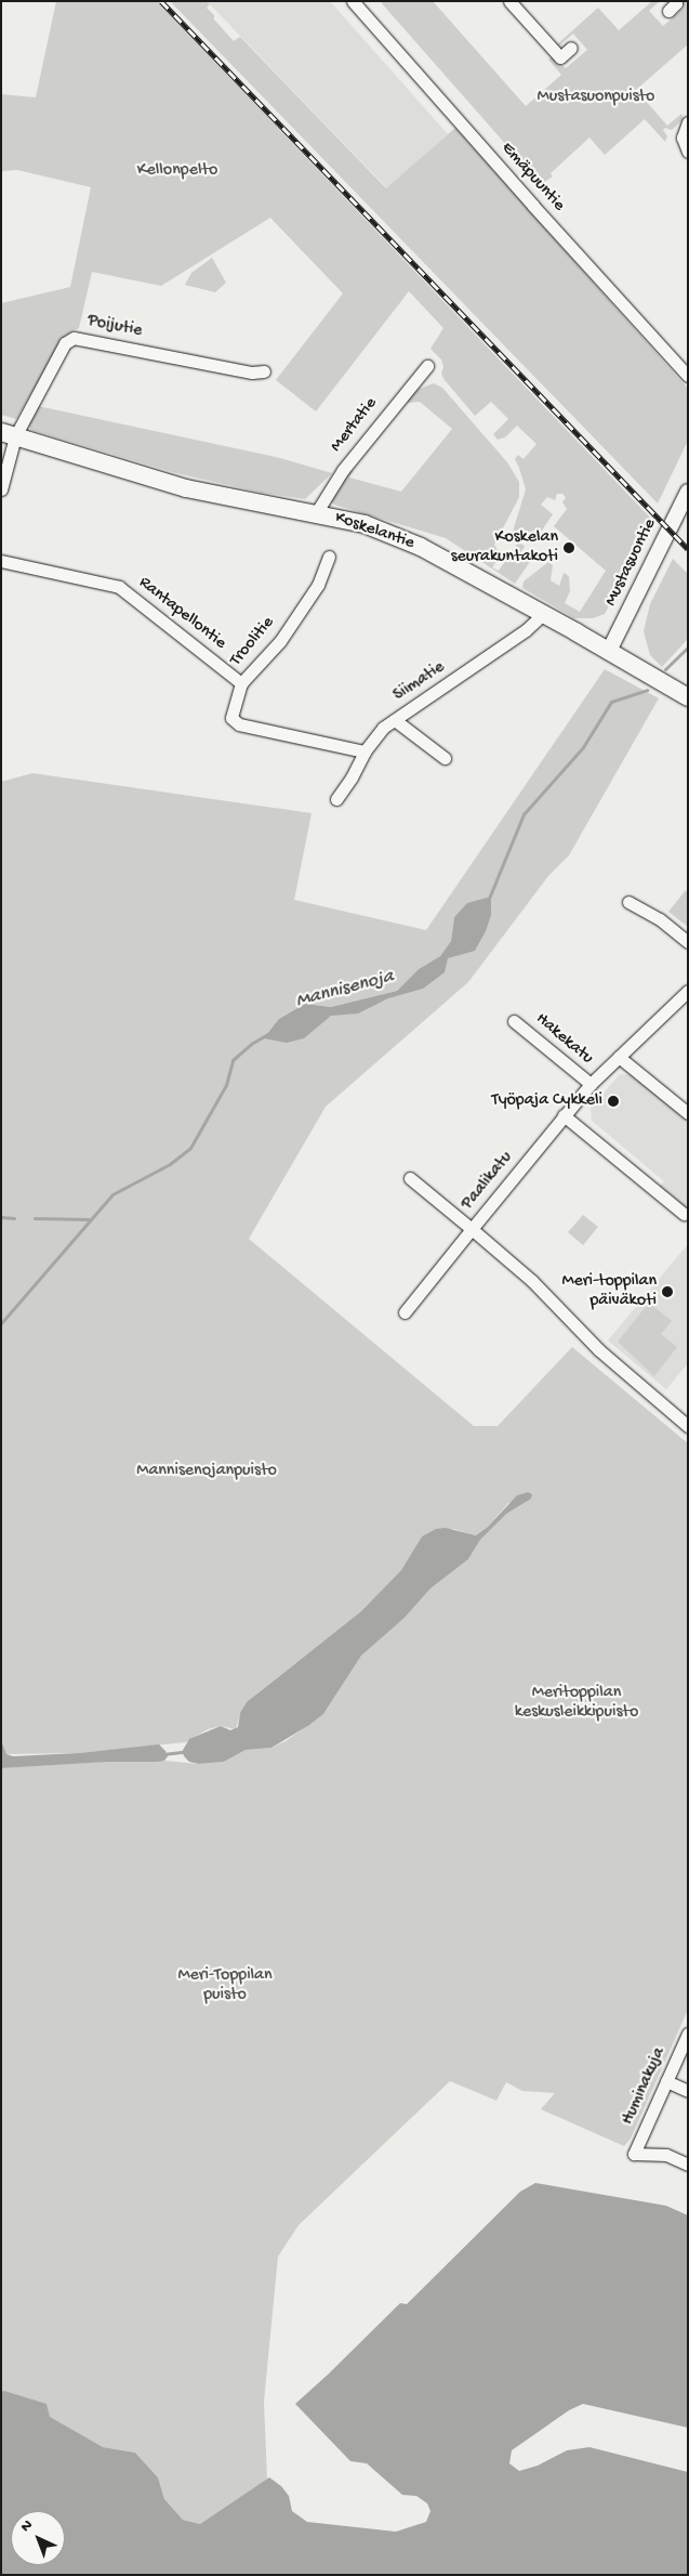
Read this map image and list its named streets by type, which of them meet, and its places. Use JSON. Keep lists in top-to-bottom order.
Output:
{
  "streets": {
    "main road": ["Koskelantie"],
    "street": [
      "Emäpuuntie",
      "Poijutie",
      "Mertatie",
      "Mustasuontie",
      "Rantapellontie",
      "Troolitie",
      "Siimatie",
      "Hakekatu",
      "Paalikatu",
      "Huminakuja"
    ]
  },
  "crossings": [
    ["Poijutie", "Koskelantie"],
    ["Mertatie", "Koskelantie"],
    ["Koskelantie", "Mustasuontie"],
    ["Koskelantie", "Siimatie"],
    ["Rantapellontie", "Troolitie"],
    ["Troolitie", "Siimatie"],
    ["Hakekatu", "Paalikatu"]
  ],
  "water": ["Mannisenoja"],
  "parks": [
    "Mustasuonpuisto",
    "Kellonpelto",
    "Mannisenojanpuisto",
    "Meritoppilan keskusleikkipuisto",
    "Meri-Toppilan puisto"
  ],
  "places": ["Koskelan seurakuntakoti", "Työpaja Cykkeli", "Meri-toppilan päiväkoti"],
  "north": "top left"
}
